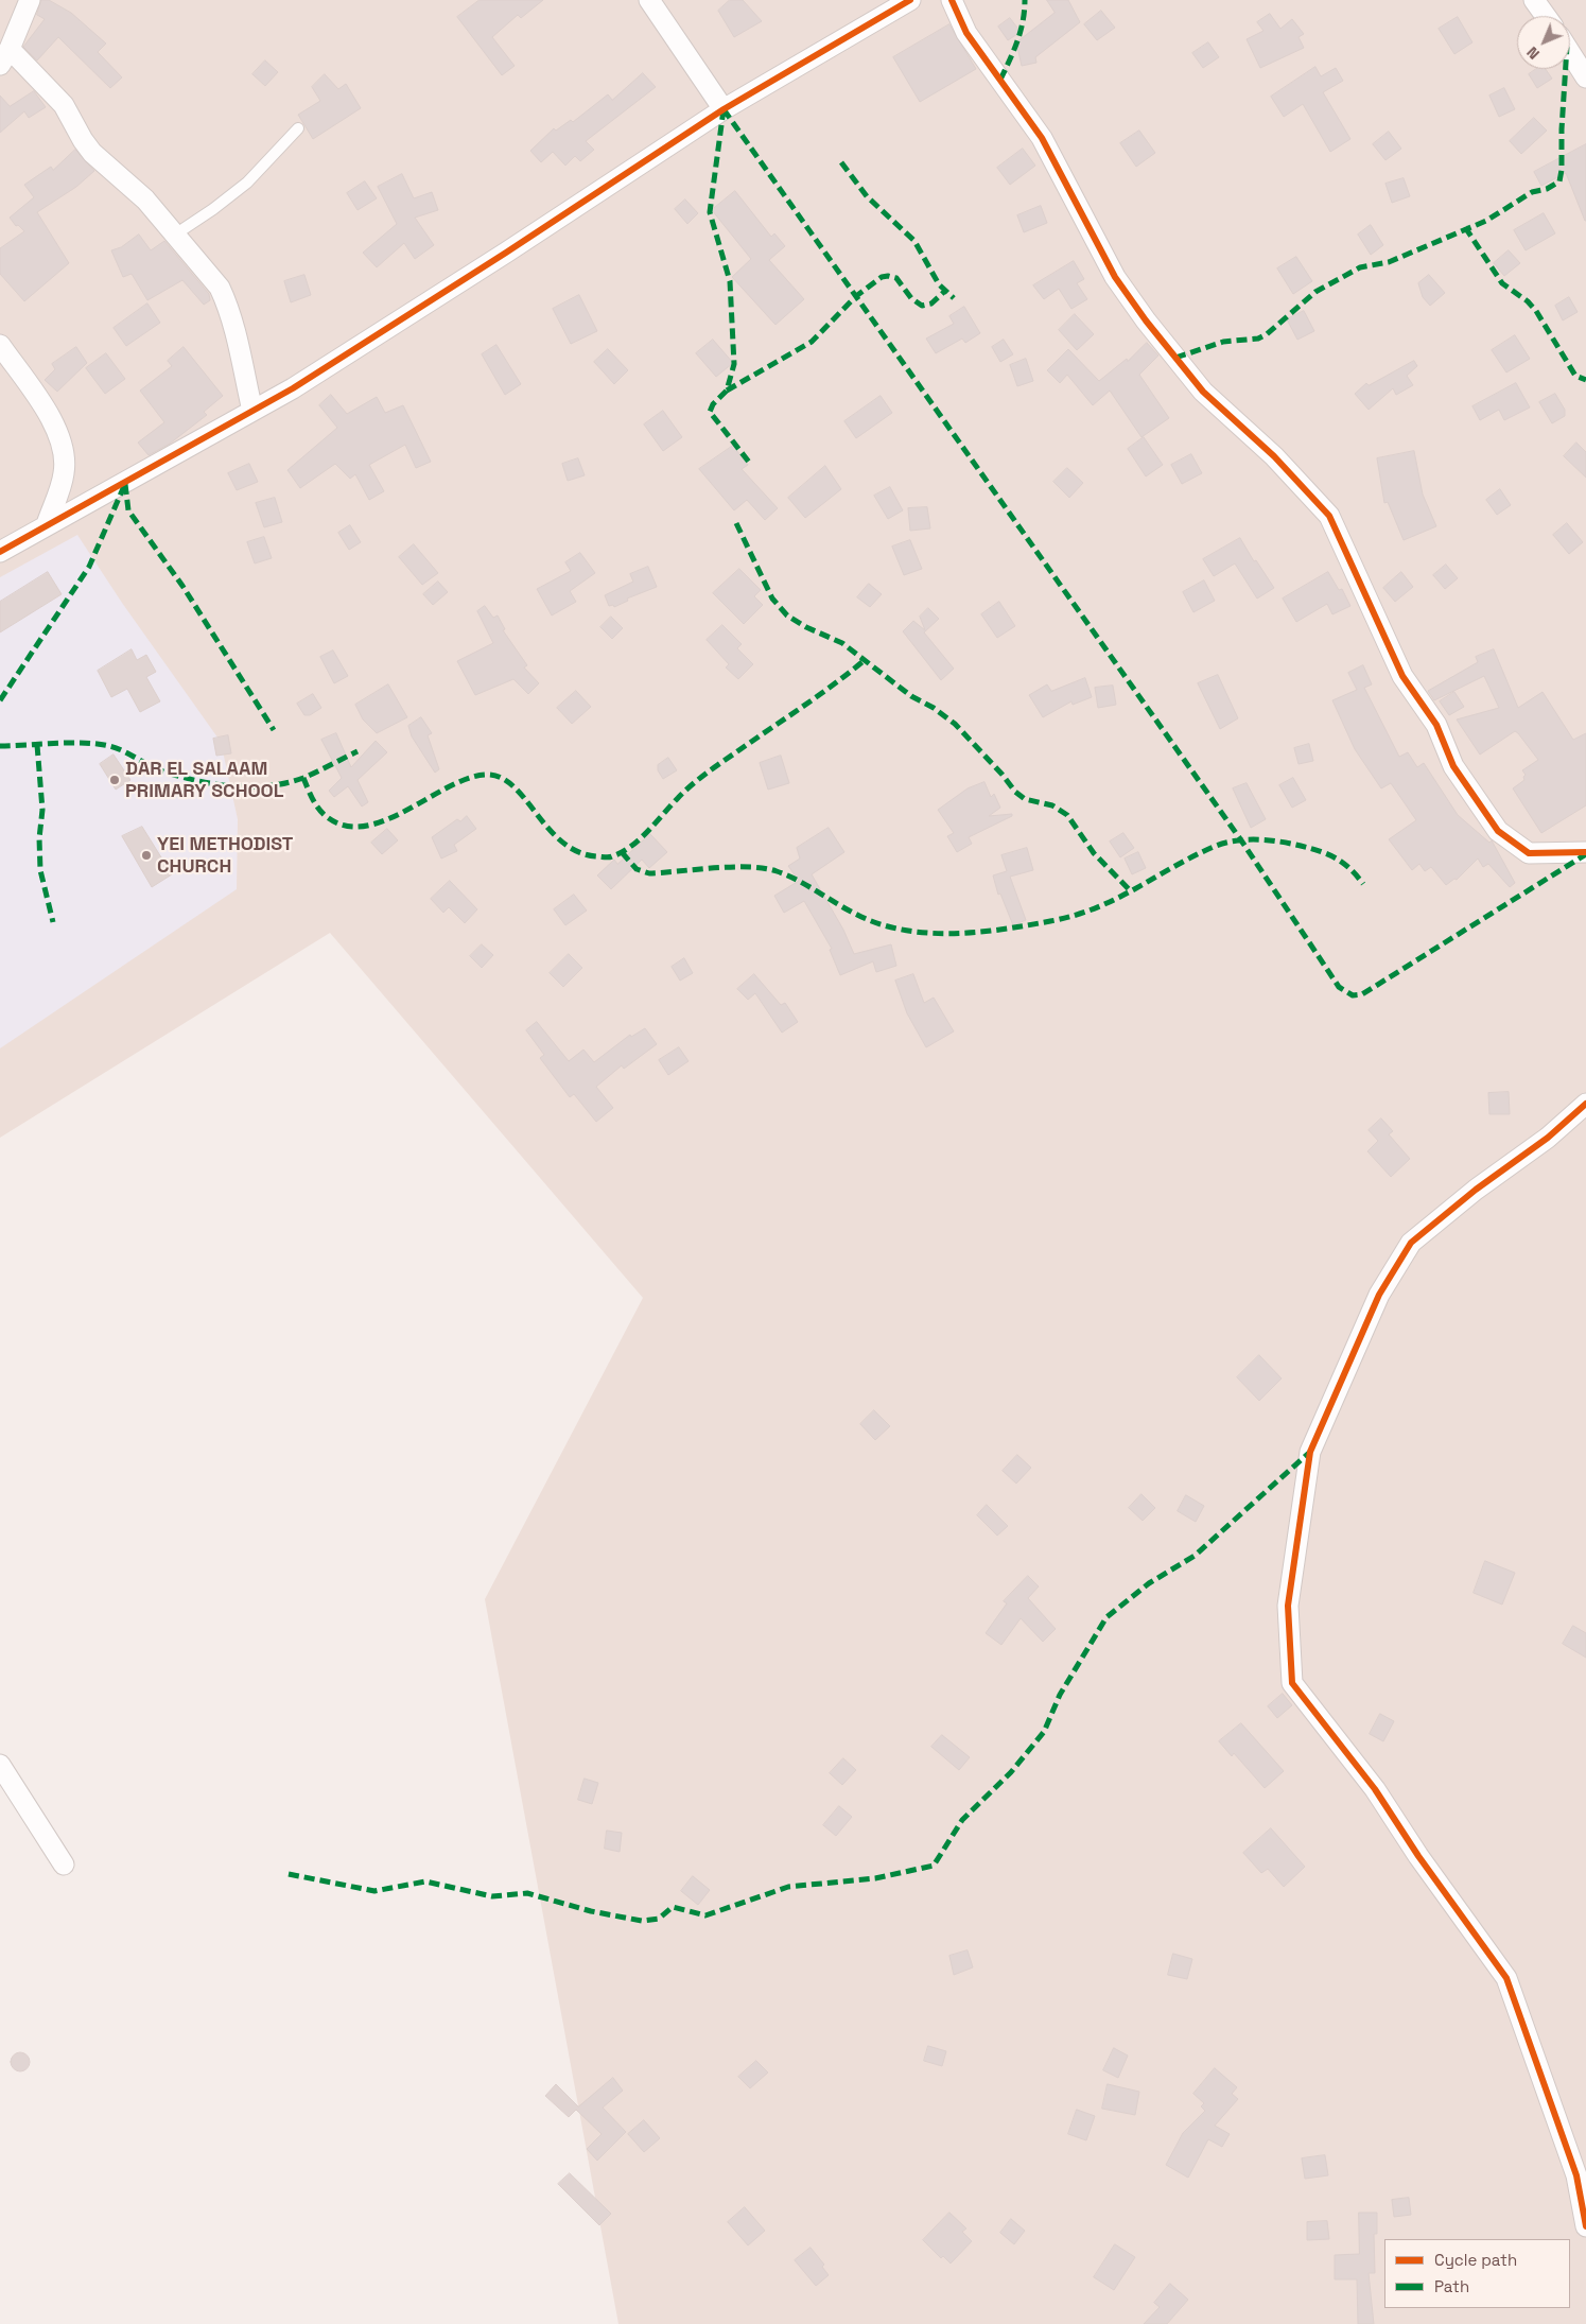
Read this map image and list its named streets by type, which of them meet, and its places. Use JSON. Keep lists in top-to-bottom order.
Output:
{
  "places": ["DAR EL SALAAM PRIMARY SCHOOL", "YEI METHODIST CHURCH"],
  "legend": ["Cycle path", "Path"],
  "north": "bottom left"
}
